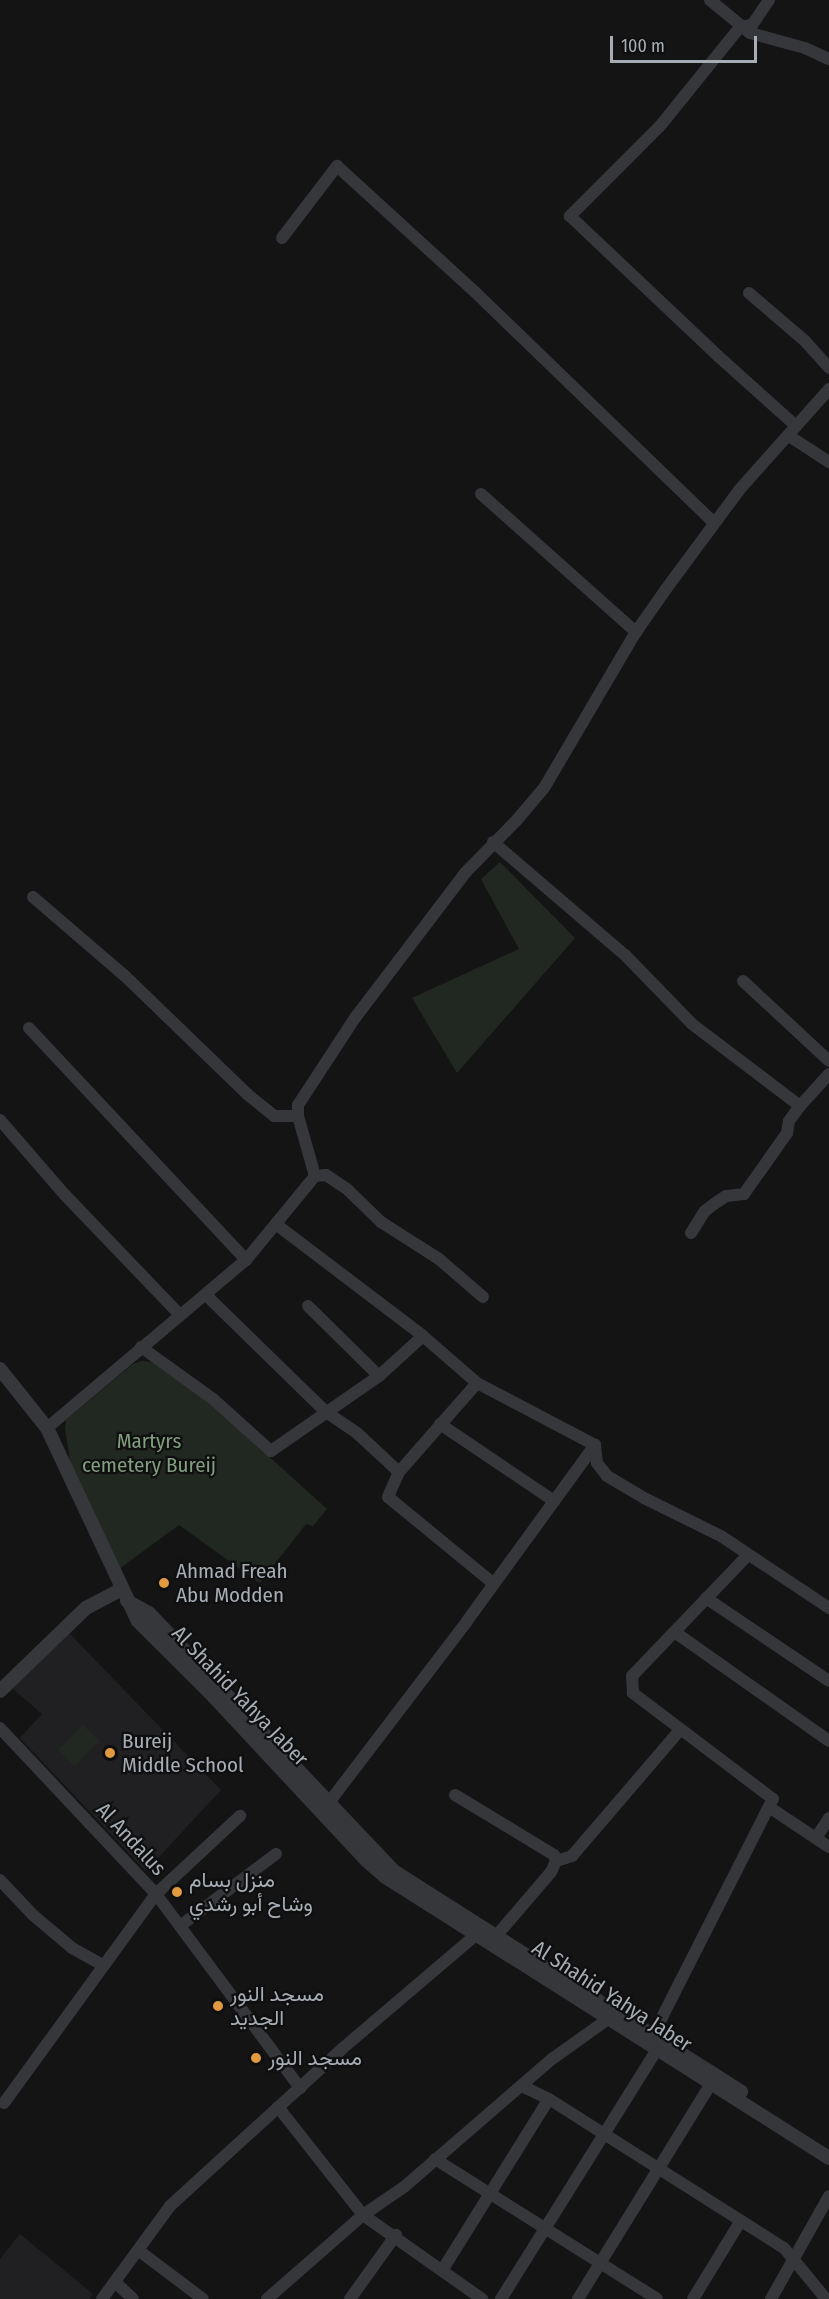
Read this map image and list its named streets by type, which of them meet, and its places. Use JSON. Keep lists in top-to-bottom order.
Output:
{
  "streets": {
    "street": ["Al Shahid Yahya Jaber", "Al Andalus"]
  },
  "parks": ["Martyrs cemetery Bureij"],
  "places": [
    "Ahmad Freah Abu Modden",
    "Bureij Middle School",
    "منزل بسام وشاح أبو رشدي",
    "مسجد النور الجديد",
    "مسجد النور"
  ],
  "scale_bar": "100 m"
}
